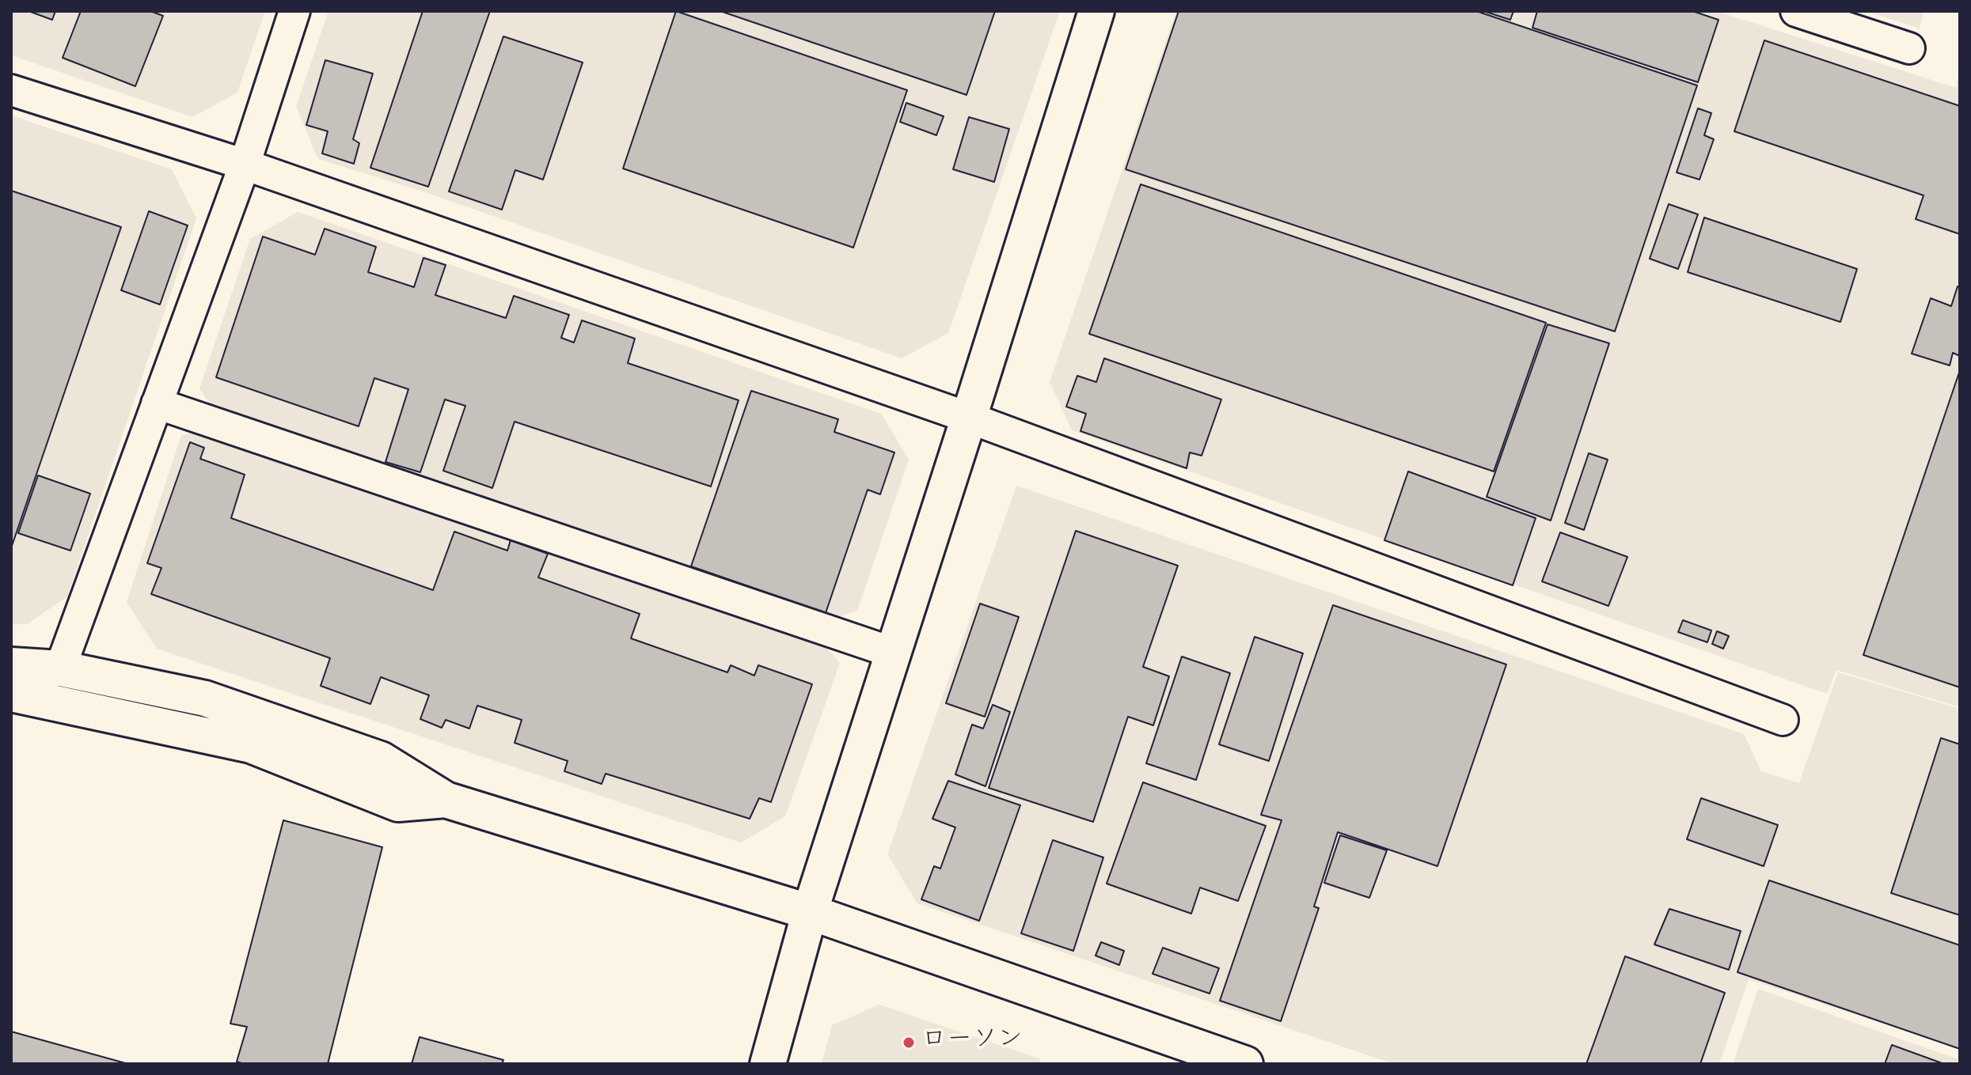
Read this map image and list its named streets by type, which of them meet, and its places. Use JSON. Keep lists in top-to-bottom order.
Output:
{
  "places": ["ローソン"]
}
